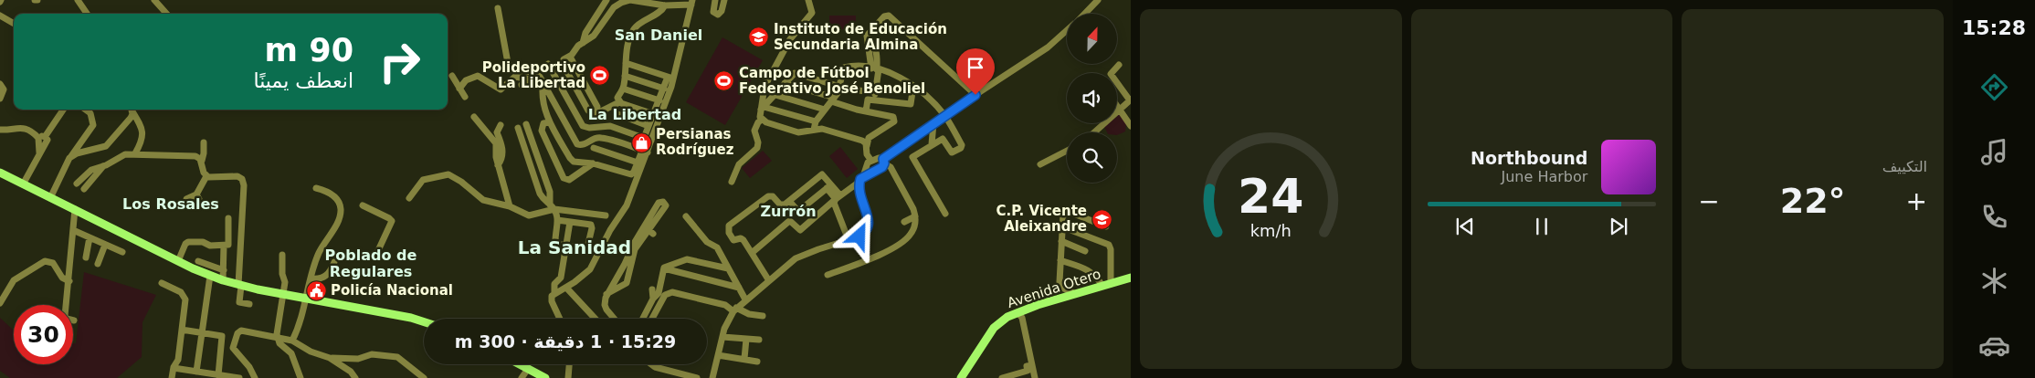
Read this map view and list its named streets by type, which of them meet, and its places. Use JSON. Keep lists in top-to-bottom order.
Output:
{
  "streets": {
    "main road": ["Avenida Otero"]
  },
  "districts": [
    "San Daniel",
    "La Libertad",
    "Los Rosales",
    "Zurrón",
    "La Sanidad",
    "Poblado de Regulares"
  ],
  "places": {
    "school or university": ["Instituto de Educación Secundaria Almina", "C.P. Vicente Aleixandre"],
    "sports": ["Polideportivo La Libertad", "Campo de Fútbol Federativo José Benoliel"],
    "shop": ["Persianas Rodríguez"],
    "public building": ["Policía Nacional"]
  },
  "north": "top",
  "page": {
    "tabs": "15:28",
    "tile": "التكييف",
    "turn": ["90 m", "انعطف يمينًا"],
    "song": ["Northbound", "June Harbor"],
    "heat": ["−", "22°", "+"],
    "limit": "30",
    "trip": "15:29 · 1 دقيقة · 300 m",
    "gauge": ["24", "km/h"]
  }
}
